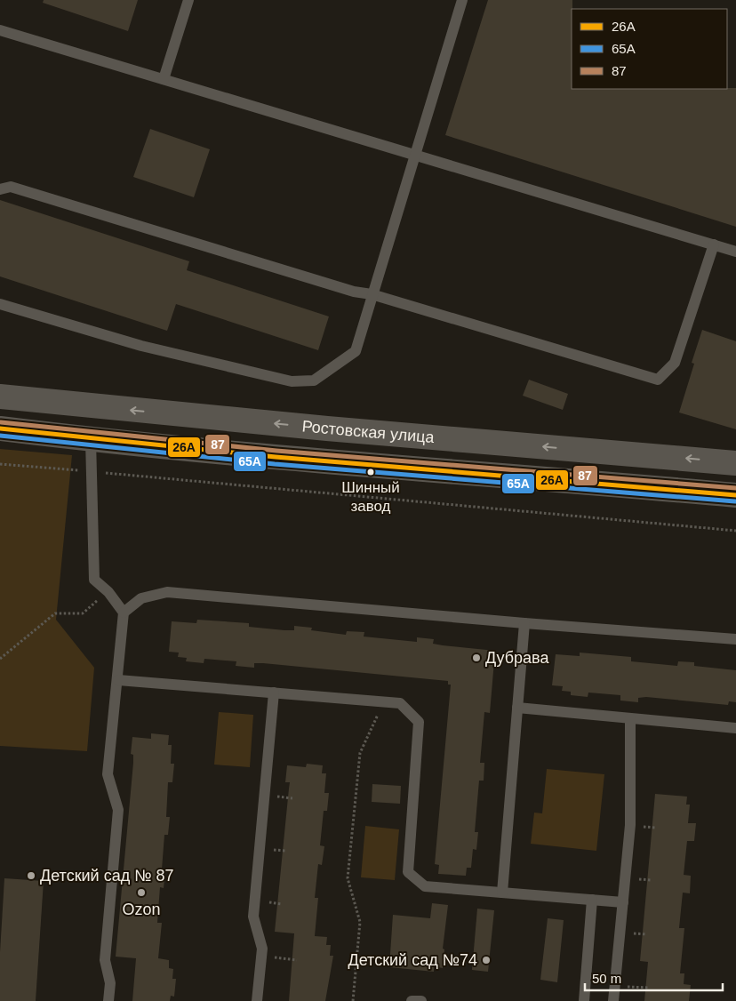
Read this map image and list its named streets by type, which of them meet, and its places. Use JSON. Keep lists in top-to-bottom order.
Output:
{
  "streets": {
    "street": ["Ростовская улица"]
  },
  "places": [
    "Шинный завод",
    "Дубрава",
    "Детский сад № 87",
    "Ozon",
    "Детский сад №74"
  ],
  "lines": ["transit line 87", "transit line 26А", "transit line 65А"],
  "legend": ["26А", "65А", "87"],
  "scale_bar": "50 m"
}
